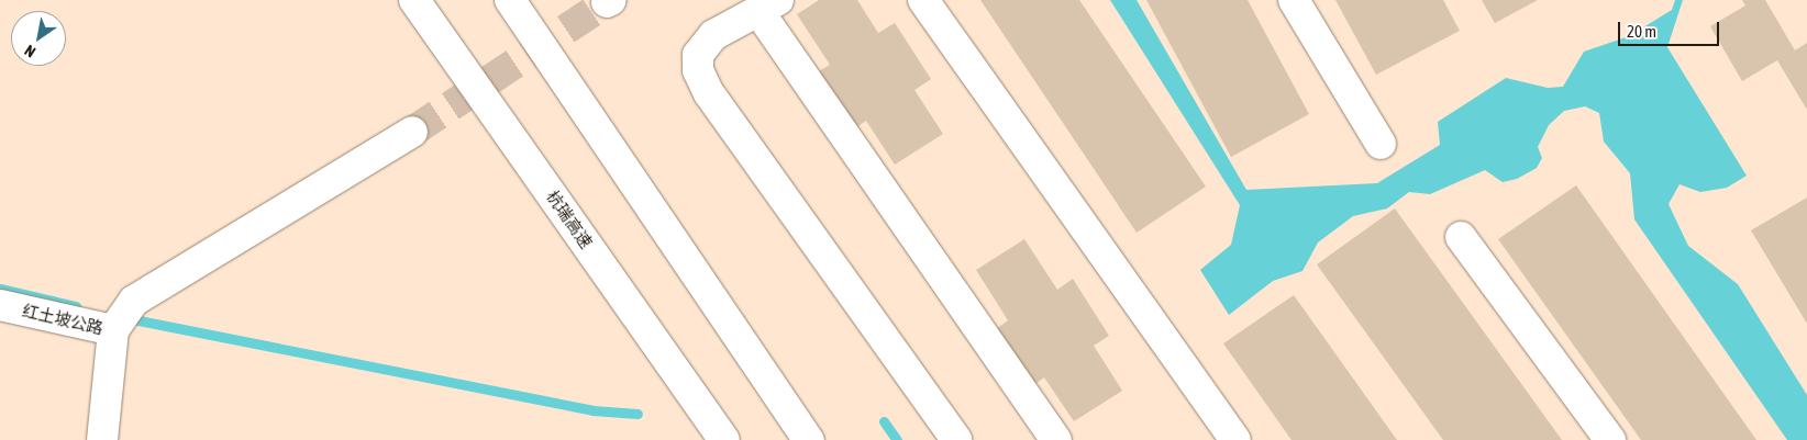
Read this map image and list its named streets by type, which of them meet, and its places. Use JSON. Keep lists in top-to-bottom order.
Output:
{
  "streets": {
    "main road": ["杭瑞高速", "红土坡公路"]
  },
  "scale_bar": "20 m",
  "north": "bottom left"
}
